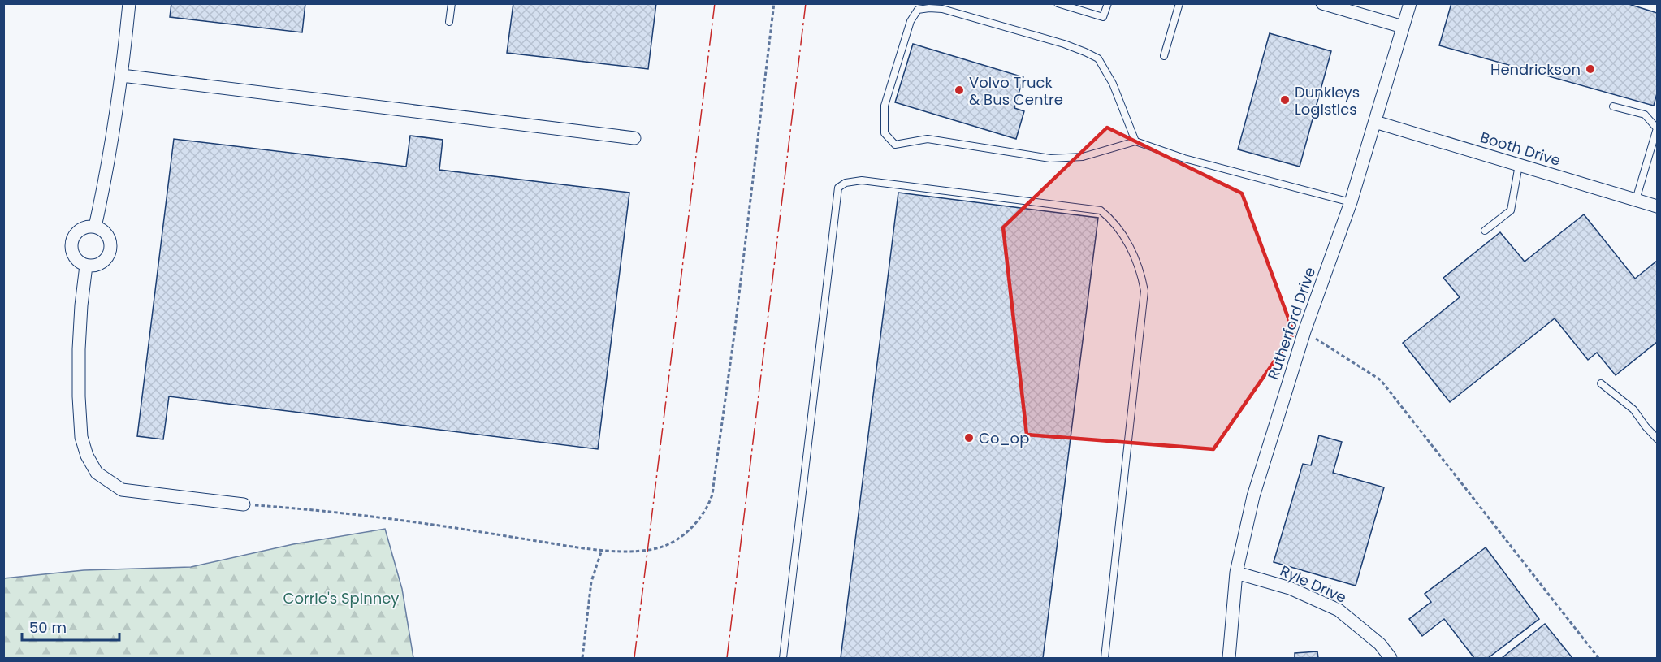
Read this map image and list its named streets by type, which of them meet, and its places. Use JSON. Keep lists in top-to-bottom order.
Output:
{
  "streets": {
    "street": ["Booth Drive", "Rutherford Drive", "Ryle Drive"]
  },
  "crossings": [
    ["Booth Drive", "Rutherford Drive"],
    ["Rutherford Drive", "Ryle Drive"]
  ],
  "parks": ["Corrie's Spinney"],
  "places": [
    "Hendrickson",
    "Volvo Truck & Bus Centre",
    "Dunkleys Logistics",
    "Co_op"
  ],
  "scale_bar": "50 m"
}
